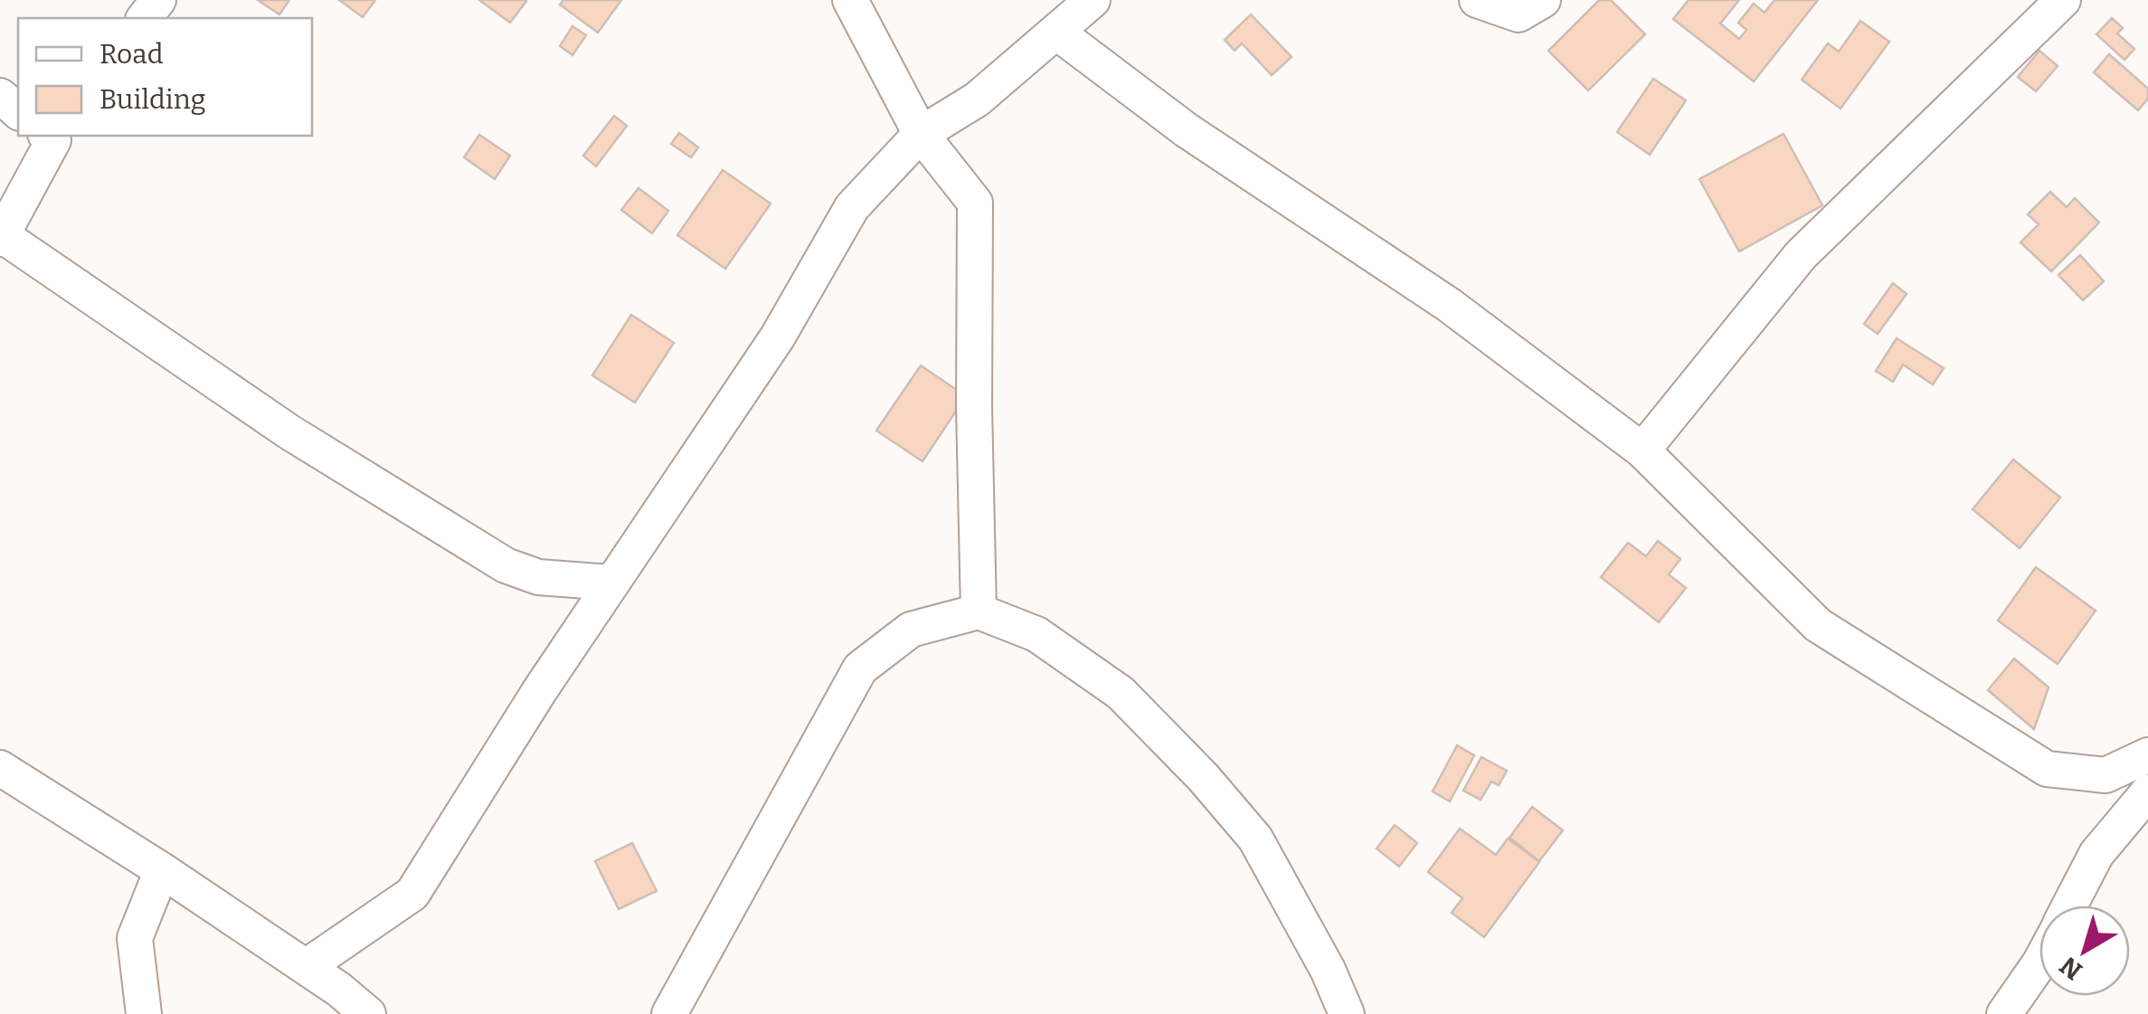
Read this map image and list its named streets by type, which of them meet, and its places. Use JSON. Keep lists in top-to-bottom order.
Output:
{
  "legend": ["Road", "Building"],
  "north": "bottom left"
}
